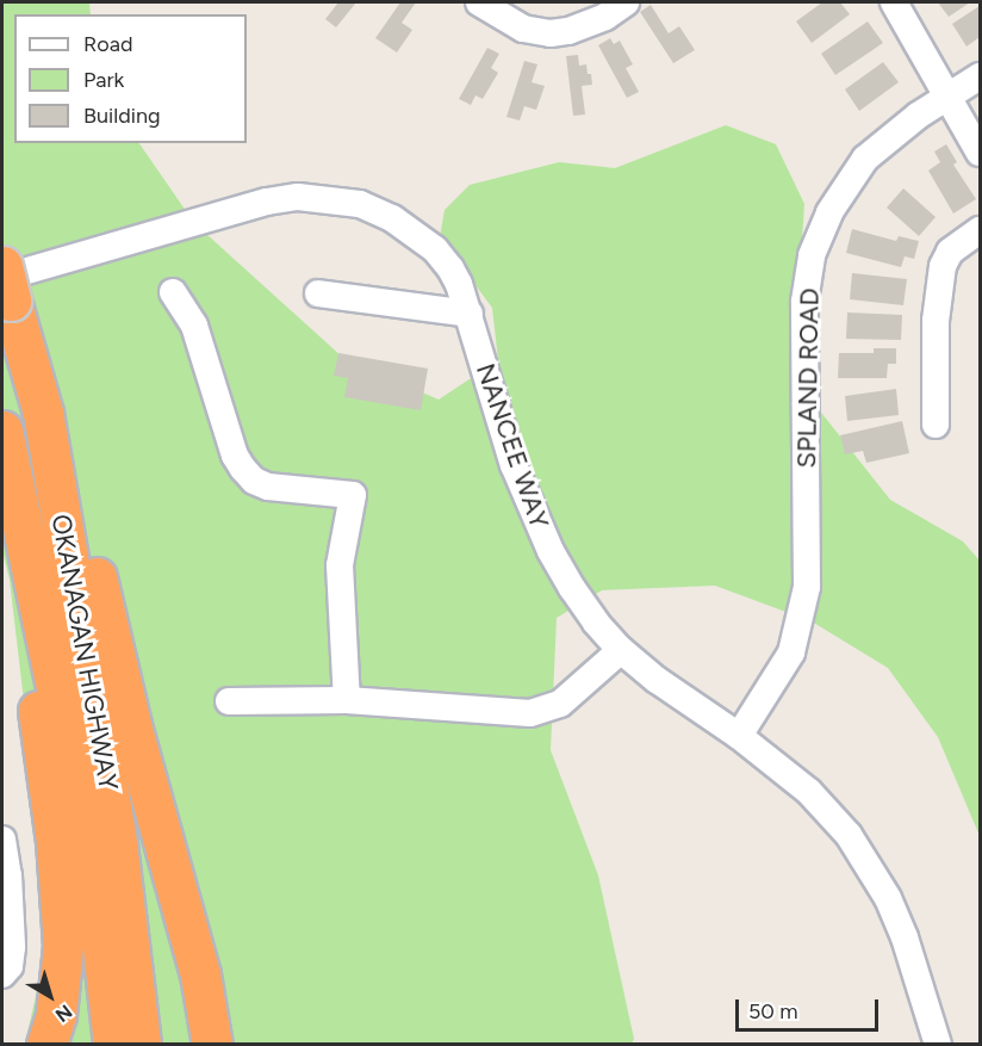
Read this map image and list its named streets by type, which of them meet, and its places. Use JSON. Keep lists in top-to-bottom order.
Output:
{
  "streets": {
    "highway": ["OKANAGAN HIGHWAY"],
    "street": ["SPLAND ROAD", "NANCEE WAY"]
  },
  "crossings": [
    ["SPLAND ROAD", "NANCEE WAY"],
    ["NANCEE WAY", "OKANAGAN HIGHWAY"]
  ],
  "legend": ["Road", "Park", "Building"],
  "scale_bar": "50 m",
  "north": "bottom right"
}
